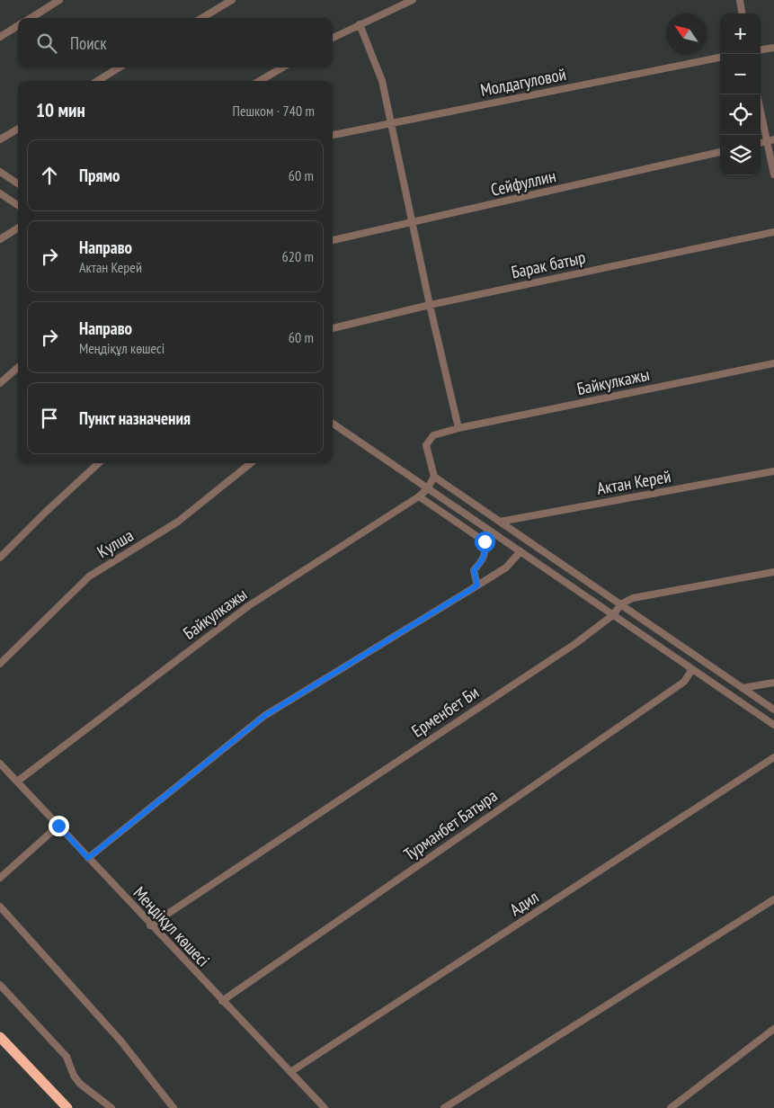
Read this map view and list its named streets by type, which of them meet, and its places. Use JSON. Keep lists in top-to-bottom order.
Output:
{
  "streets": {
    "street": [
      "Молдагуловой",
      "Сейфуллин",
      "Барак батыр",
      "Байкулкажы",
      "Актан Керей",
      "Кулша",
      "Ерменбет Би",
      "Турманбет Батыра",
      "Адил",
      "Меңдіқұл көшесі"
    ]
  },
  "crossings": [
    ["Байкулкажы", "Меңдіқұл көшесі"],
    ["Ерменбет Би", "Меңдіқұл көшесі"],
    ["Турманбет Батыра", "Меңдіқұл көшесі"],
    ["Адил", "Меңдіқұл көшесі"]
  ],
  "north": "top left",
  "page": {
    "map_buttons": ["+", "−"],
    "search": "Поиск",
    "heading": ["10 мин", "Пешком · 740 m"],
    "list": [
      ["Прямо", "60 m"],
      ["Направо", "Актан Керей", "620 m"],
      ["Направо", "Меңдіқұл көшесі", "60 m"],
      "Пункт назначения"
    ]
  }
}
